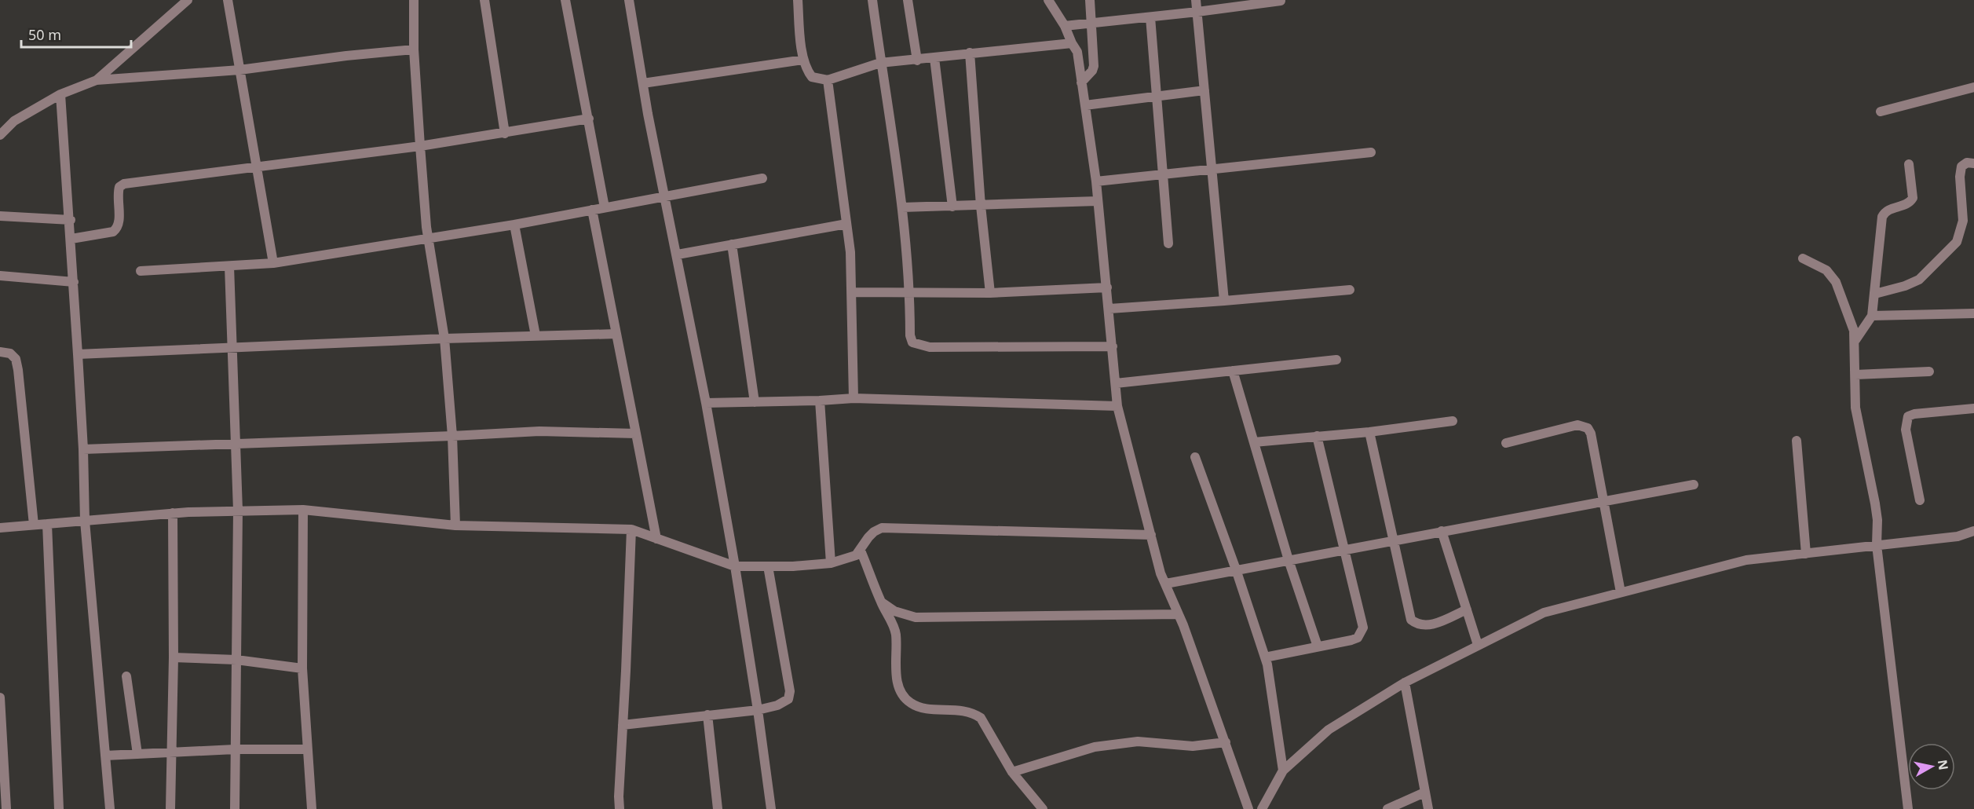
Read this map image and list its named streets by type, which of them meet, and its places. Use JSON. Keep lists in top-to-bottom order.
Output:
{
  "scale_bar": "50 m",
  "north": "right"
}
